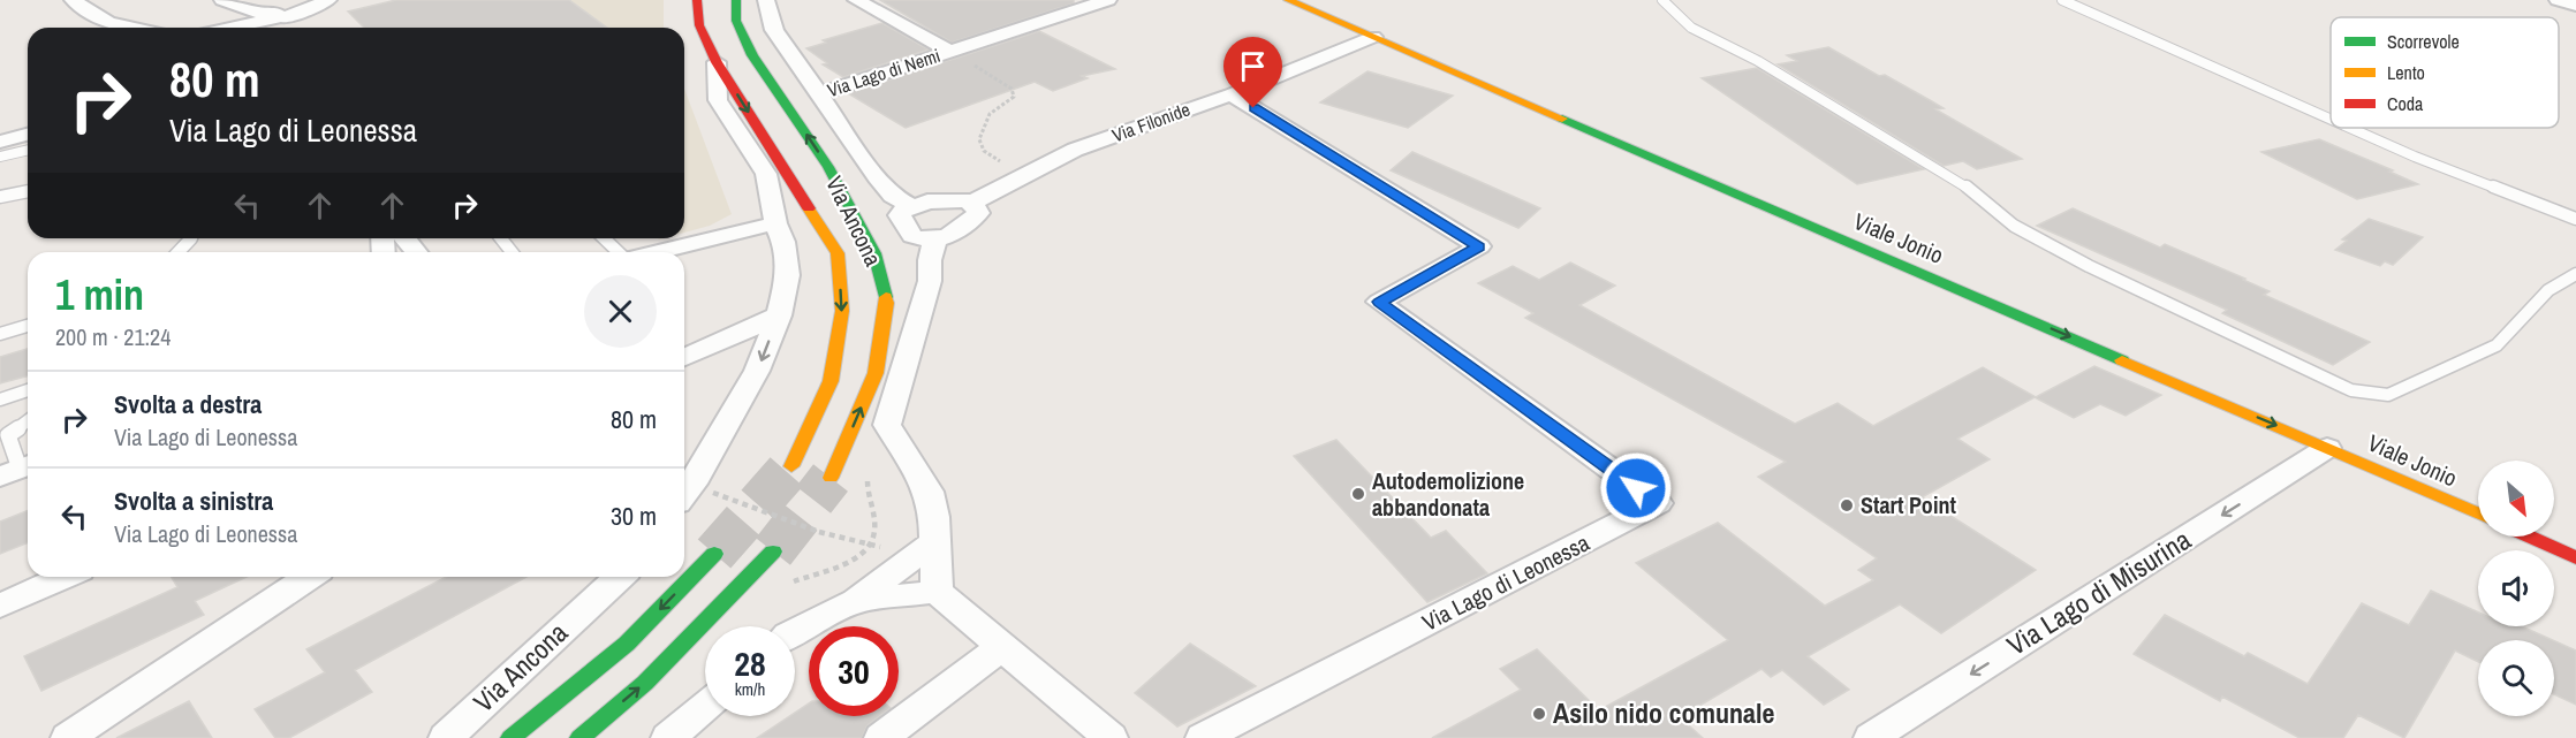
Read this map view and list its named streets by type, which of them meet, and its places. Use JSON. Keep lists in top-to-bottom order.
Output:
{
  "streets": {
    "main road": ["Via Ancona", "Viale Jonio"],
    "street": [
      "Via Lago di Nemi",
      "Via Filonide",
      "Via Lago di Leonessa",
      "Via Lago di Misurina"
    ]
  },
  "crossings": [
    ["Via Filonide", "Viale Jonio"],
    ["Via Filonide", "Via Lago di Leonessa"],
    ["Viale Jonio", "Via Lago di Misurina"]
  ],
  "one_way": ["Via Lago di Misurina"],
  "places": ["Autodemolizione abbandonata", "Start Point", "Asilo nido comunale"],
  "legend": ["Scorrevole", "Lento", "Coda"],
  "north": "bottom right",
  "page": {
    "turn": ["80 m", "Via Lago di Leonessa"],
    "heading": ["1 min", "200 m · 21:24"],
    "list": [
      {
        "name": "Svolta a destra",
        "note": "Via Lago di Leonessa",
        "value": "80 m"
      },
      {
        "name": "Svolta a sinistra",
        "note": "Via Lago di Leonessa",
        "value": "30 m"
      }
    ],
    "speed": "28 km/h",
    "limit": "30"
  }
}
